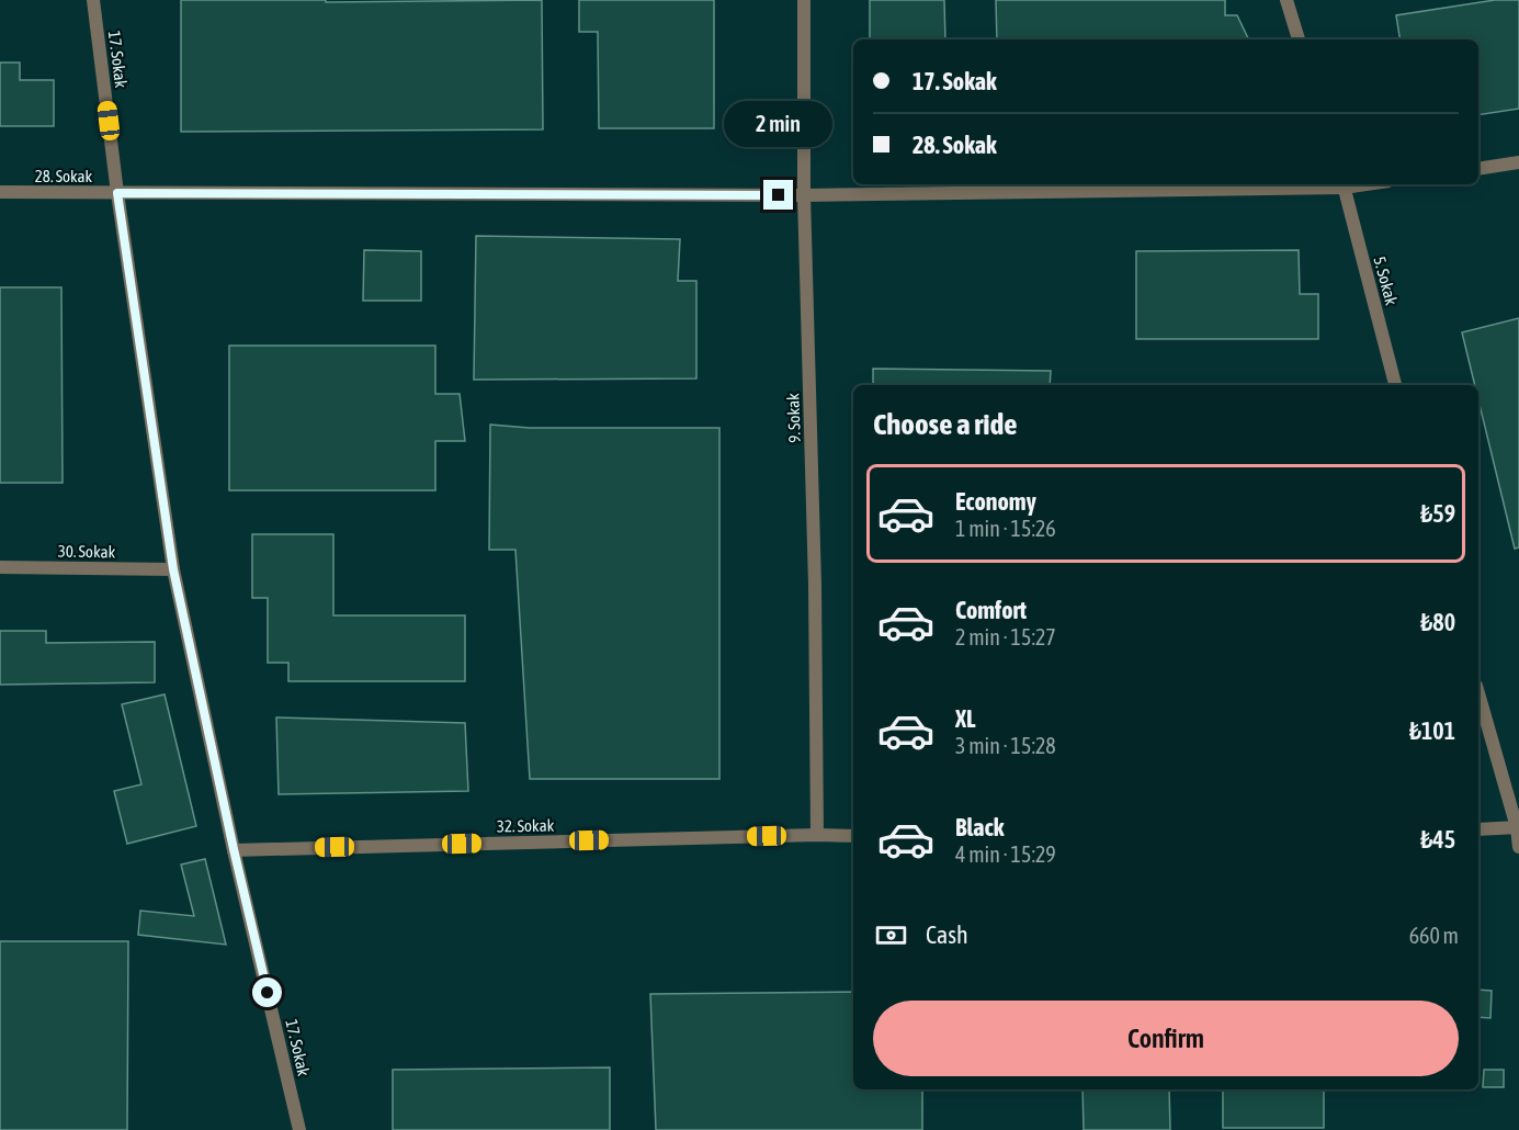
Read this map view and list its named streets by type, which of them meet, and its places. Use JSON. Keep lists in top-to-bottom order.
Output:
{
  "streets": {
    "street": [
      "17. Sokak",
      "28. Sokak",
      "5. Sokak",
      "9. Sokak",
      "30. Sokak",
      "32. Sokak"
    ]
  },
  "crossings": [
    ["17. Sokak", "28. Sokak"],
    ["17. Sokak", "30. Sokak"],
    ["17. Sokak", "32. Sokak"],
    ["28. Sokak", "5. Sokak"],
    ["28. Sokak", "9. Sokak"],
    ["9. Sokak", "32. Sokak"]
  ],
  "page": {
    "banner": ["17. Sokak", "28. Sokak"],
    "bubble": "2 min",
    "heading": "Choose a ride",
    "list": [
      {
        "name": "Economy",
        "note": "1 min · 15:26",
        "value": "₺59"
      },
      {
        "name": "Comfort",
        "note": "2 min · 15:27",
        "value": "₺80"
      },
      {
        "name": "XL",
        "note": "3 min · 15:28",
        "value": "₺101"
      },
      {
        "name": "Black",
        "note": "4 min · 15:29",
        "value": "₺45"
      }
    ],
    "pay": ["Cash", "660 m"],
    "buttons": "Confirm"
  }
}
